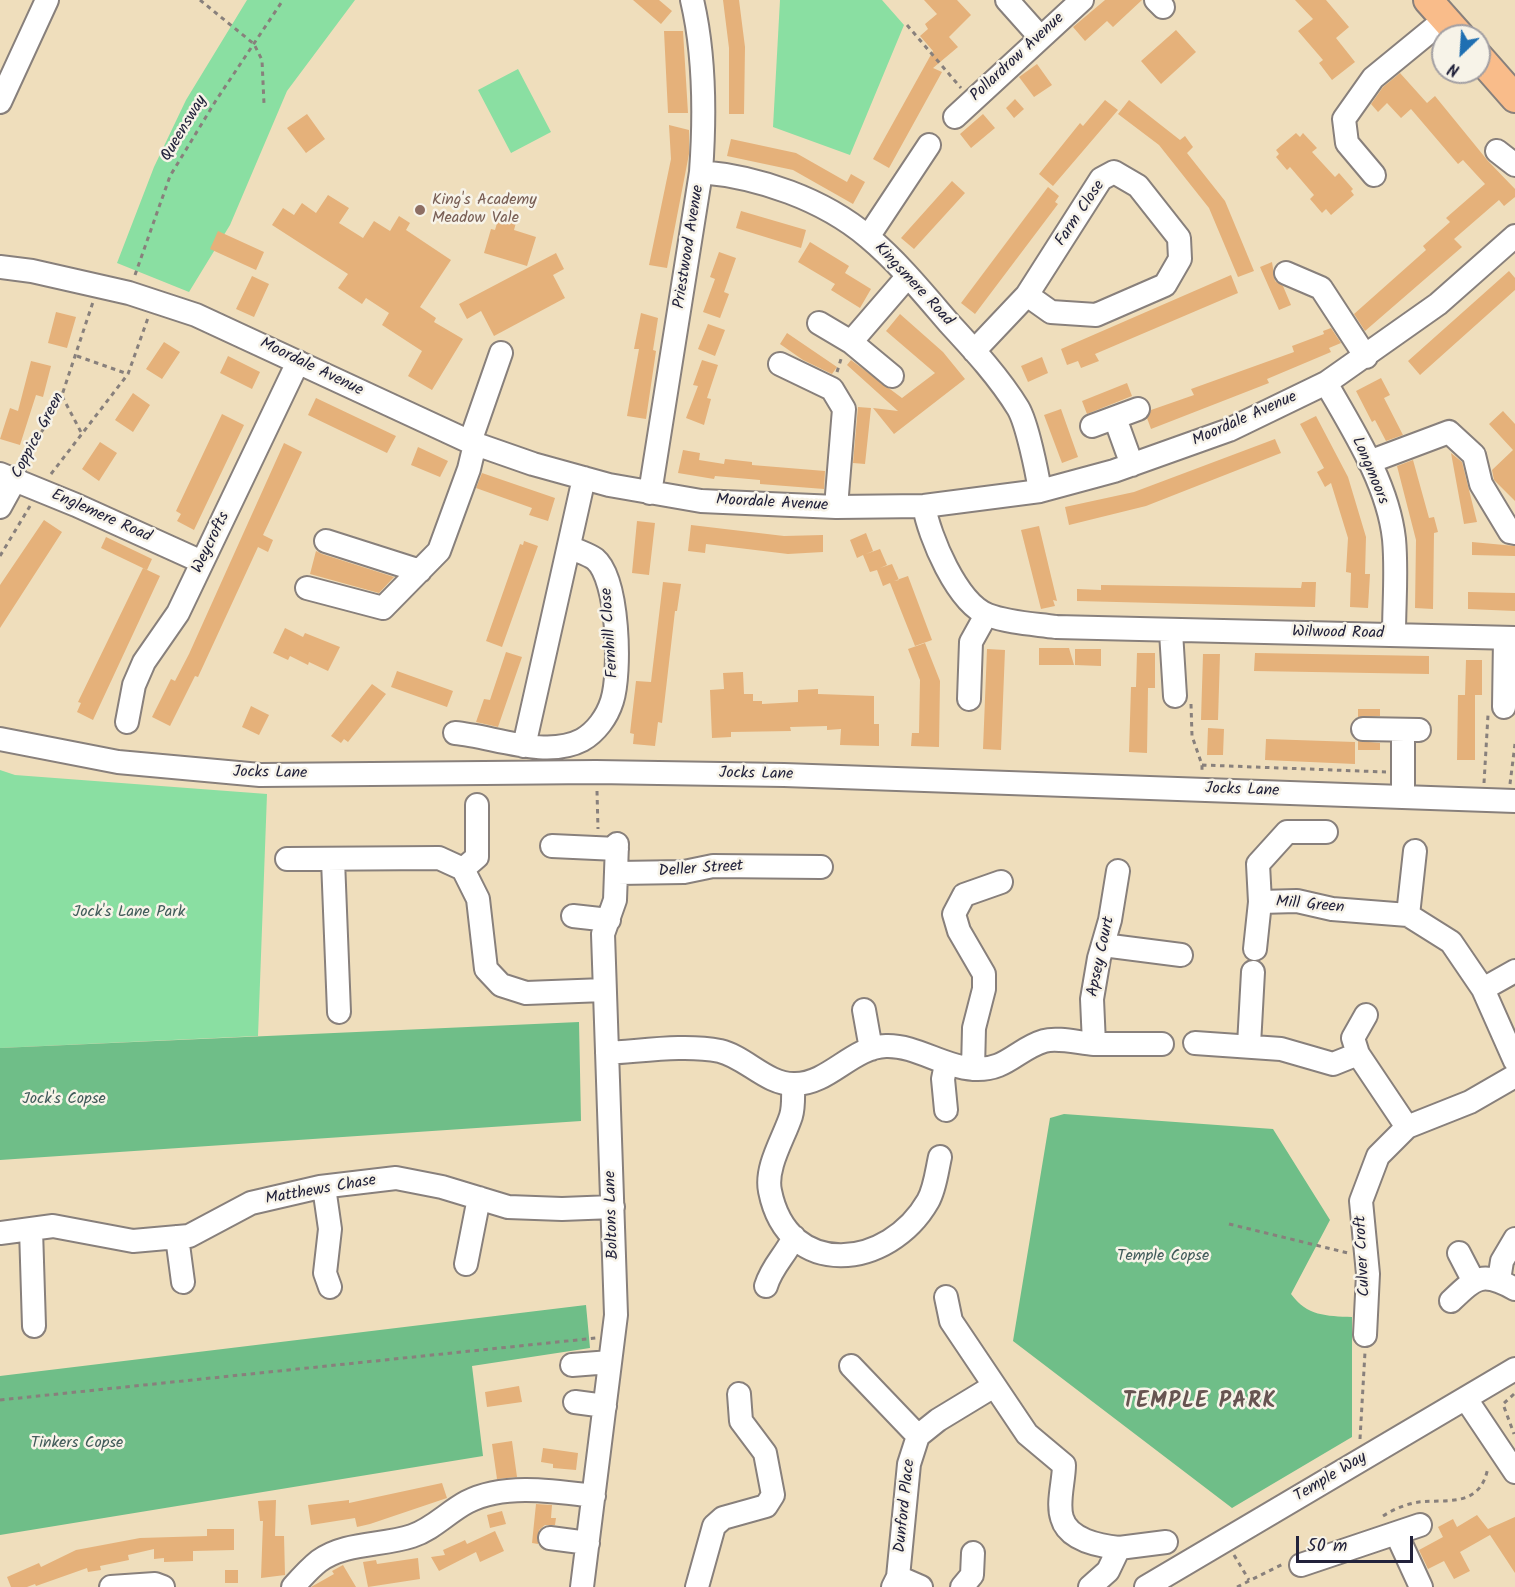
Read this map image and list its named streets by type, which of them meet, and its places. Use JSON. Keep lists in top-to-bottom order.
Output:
{
  "streets": {
    "street": [
      "Pollardrow Avenue",
      "Farm Close",
      "Priestwood Avenue",
      "Kingsmere Road",
      "Moordale Avenue",
      "Coppice Green",
      "Longmoors",
      "Englemere Road",
      "Weycrofts",
      "Fernhill Close",
      "Wilwood Road",
      "Jocks Lane",
      "Deller Street",
      "Mill Green",
      "Apsey Court",
      "Matthews Chase",
      "Boltons Lane",
      "Culver Croft",
      "Temple Way",
      "Dunford Place"
    ],
    "path": ["Queensway"]
  },
  "crossings": [
    ["Farm Close", "Kingsmere Road"],
    ["Priestwood Avenue", "Kingsmere Road"],
    ["Priestwood Avenue", "Moordale Avenue"],
    ["Kingsmere Road", "Moordale Avenue"],
    ["Moordale Avenue", "Longmoors"],
    ["Moordale Avenue", "Weycrofts"],
    ["Coppice Green", "Englemere Road"],
    ["Longmoors", "Wilwood Road"],
    ["Englemere Road", "Weycrofts"],
    ["Deller Street", "Boltons Lane"],
    ["Matthews Chase", "Boltons Lane"]
  ],
  "districts": ["TEMPLE PARK"],
  "parks": [
    "Jock's Lane Park",
    "Jock's Copse",
    "Temple Copse",
    "Tinkers Copse"
  ],
  "places": ["King's Academy Meadow Vale"],
  "scale_bar": "50 m",
  "north": "bottom left"
}
